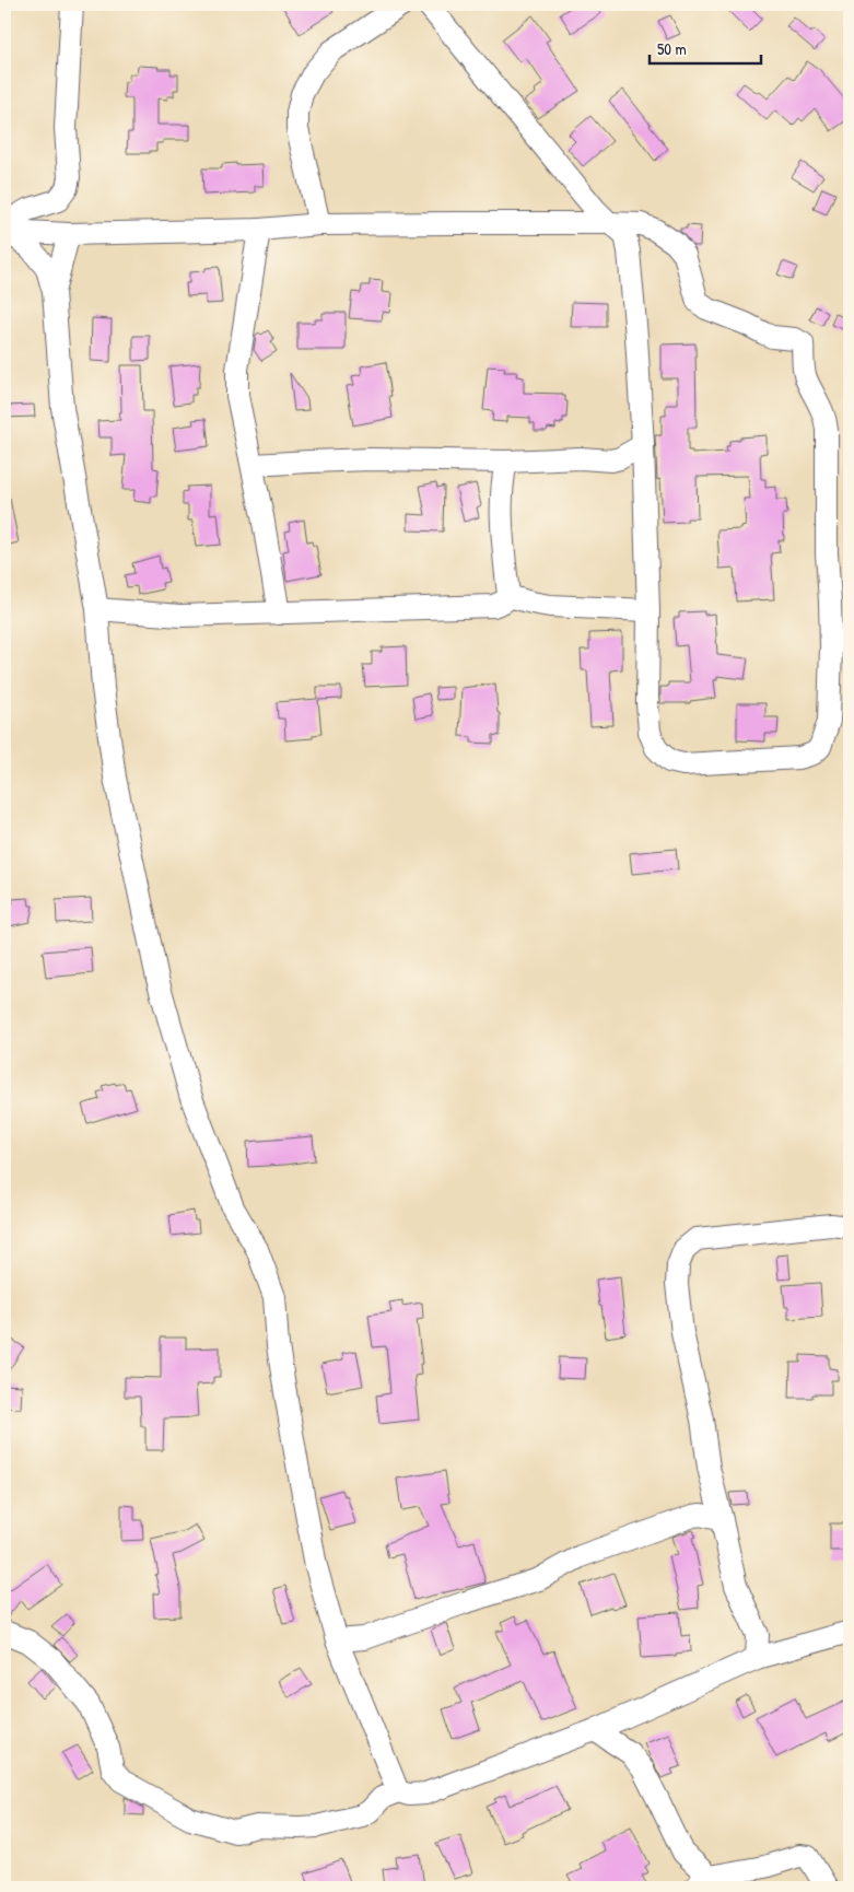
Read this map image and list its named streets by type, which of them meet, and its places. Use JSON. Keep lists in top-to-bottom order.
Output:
{
  "scale_bar": "50 m"
}
